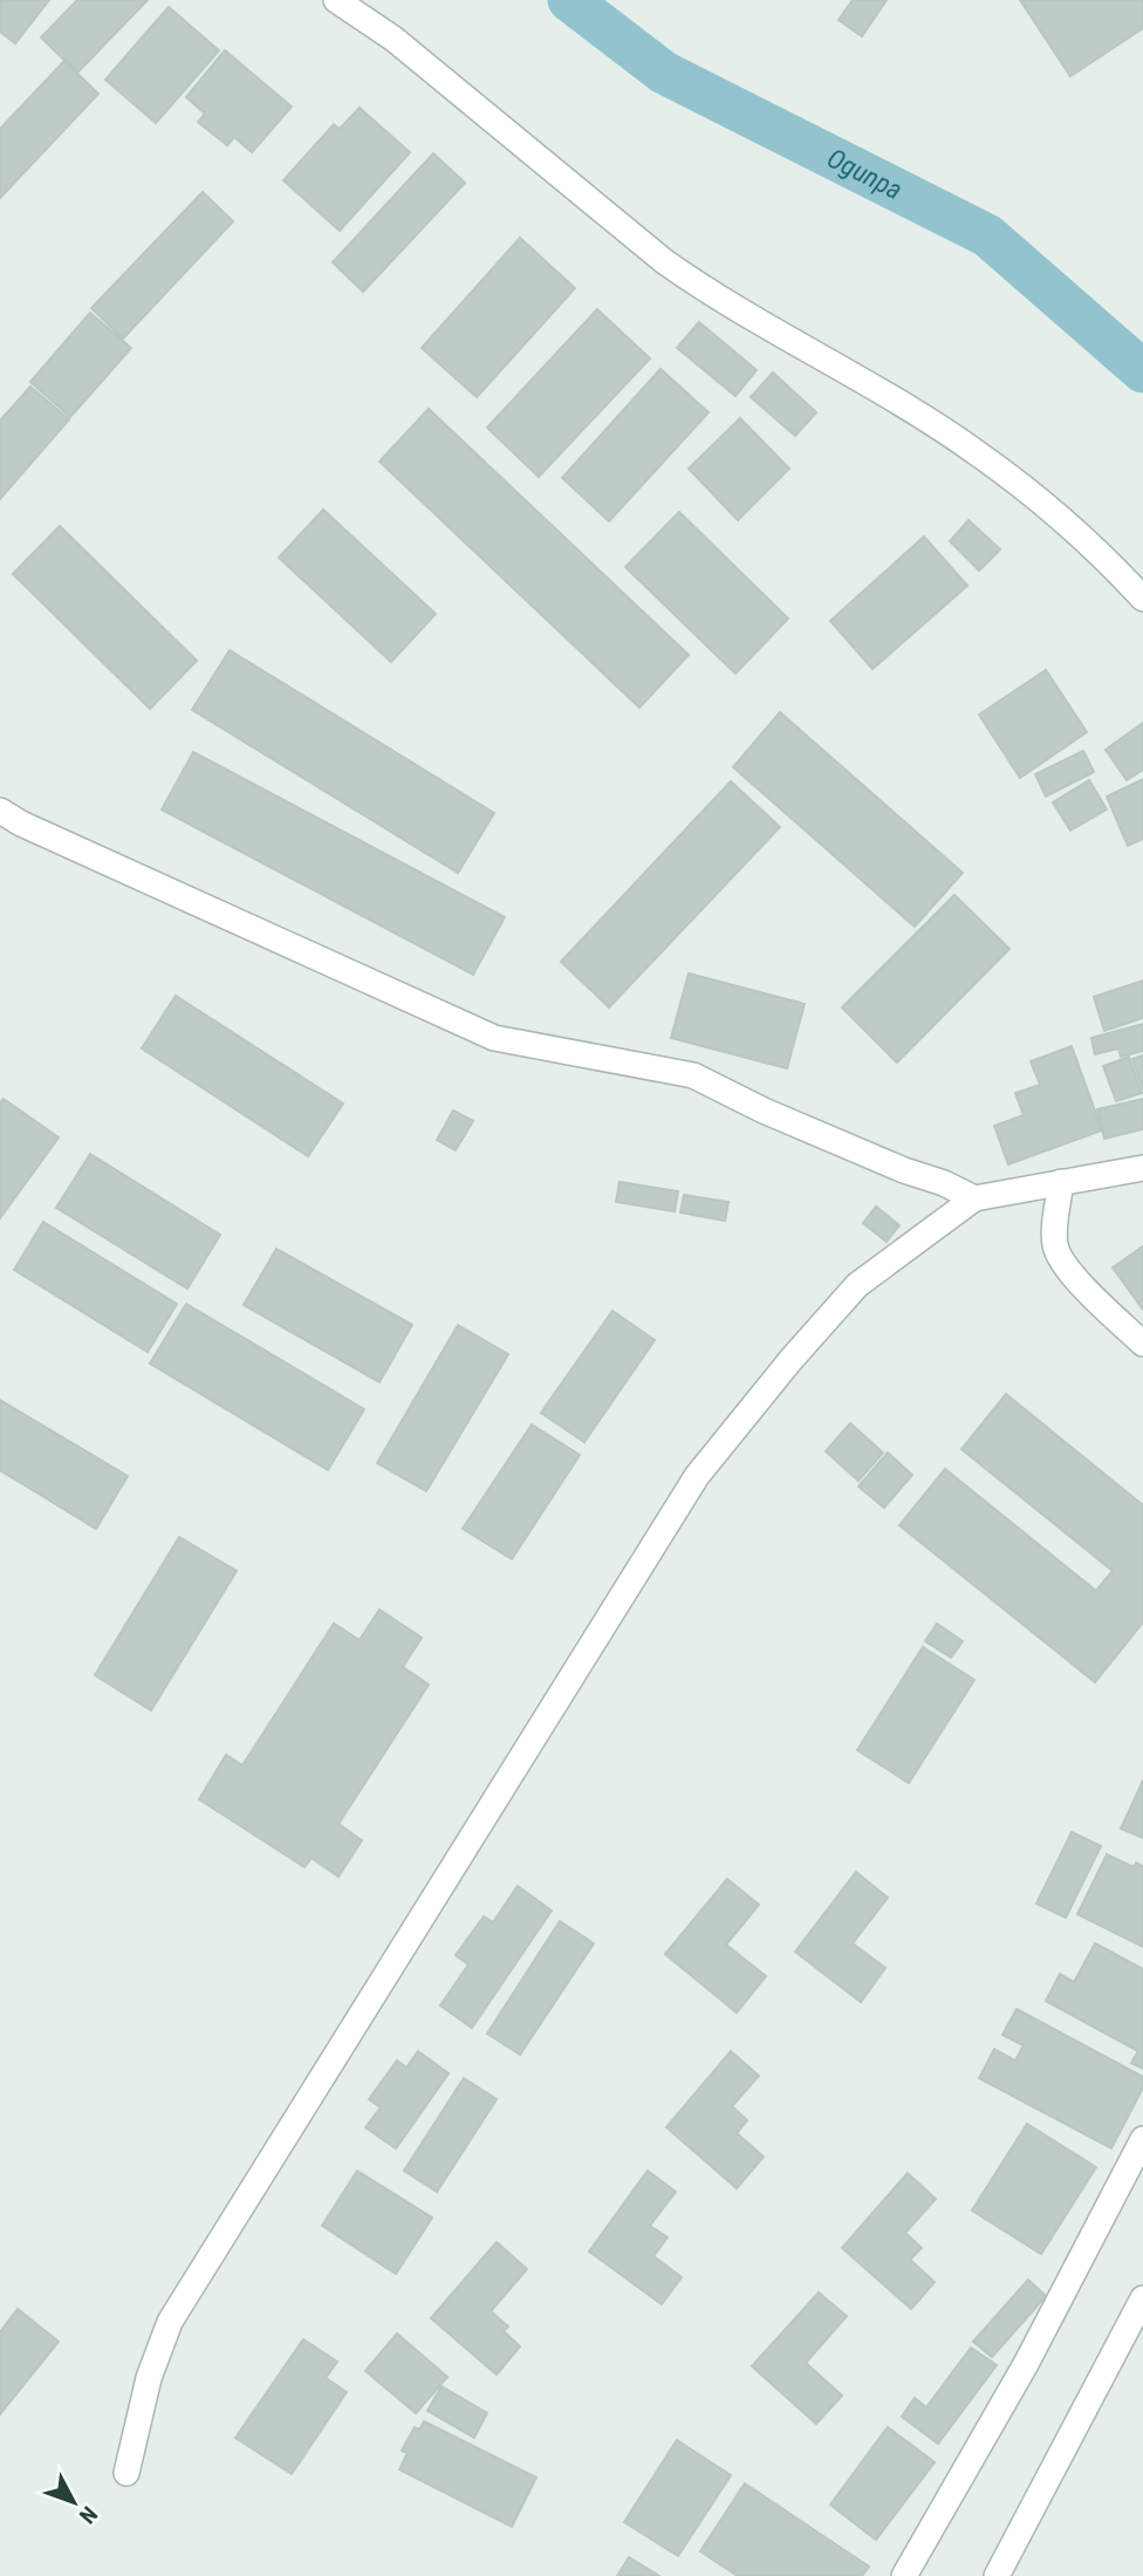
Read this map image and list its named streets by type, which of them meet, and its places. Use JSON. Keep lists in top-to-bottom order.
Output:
{
  "water": ["Ogunpa"],
  "north": "bottom right"
}
